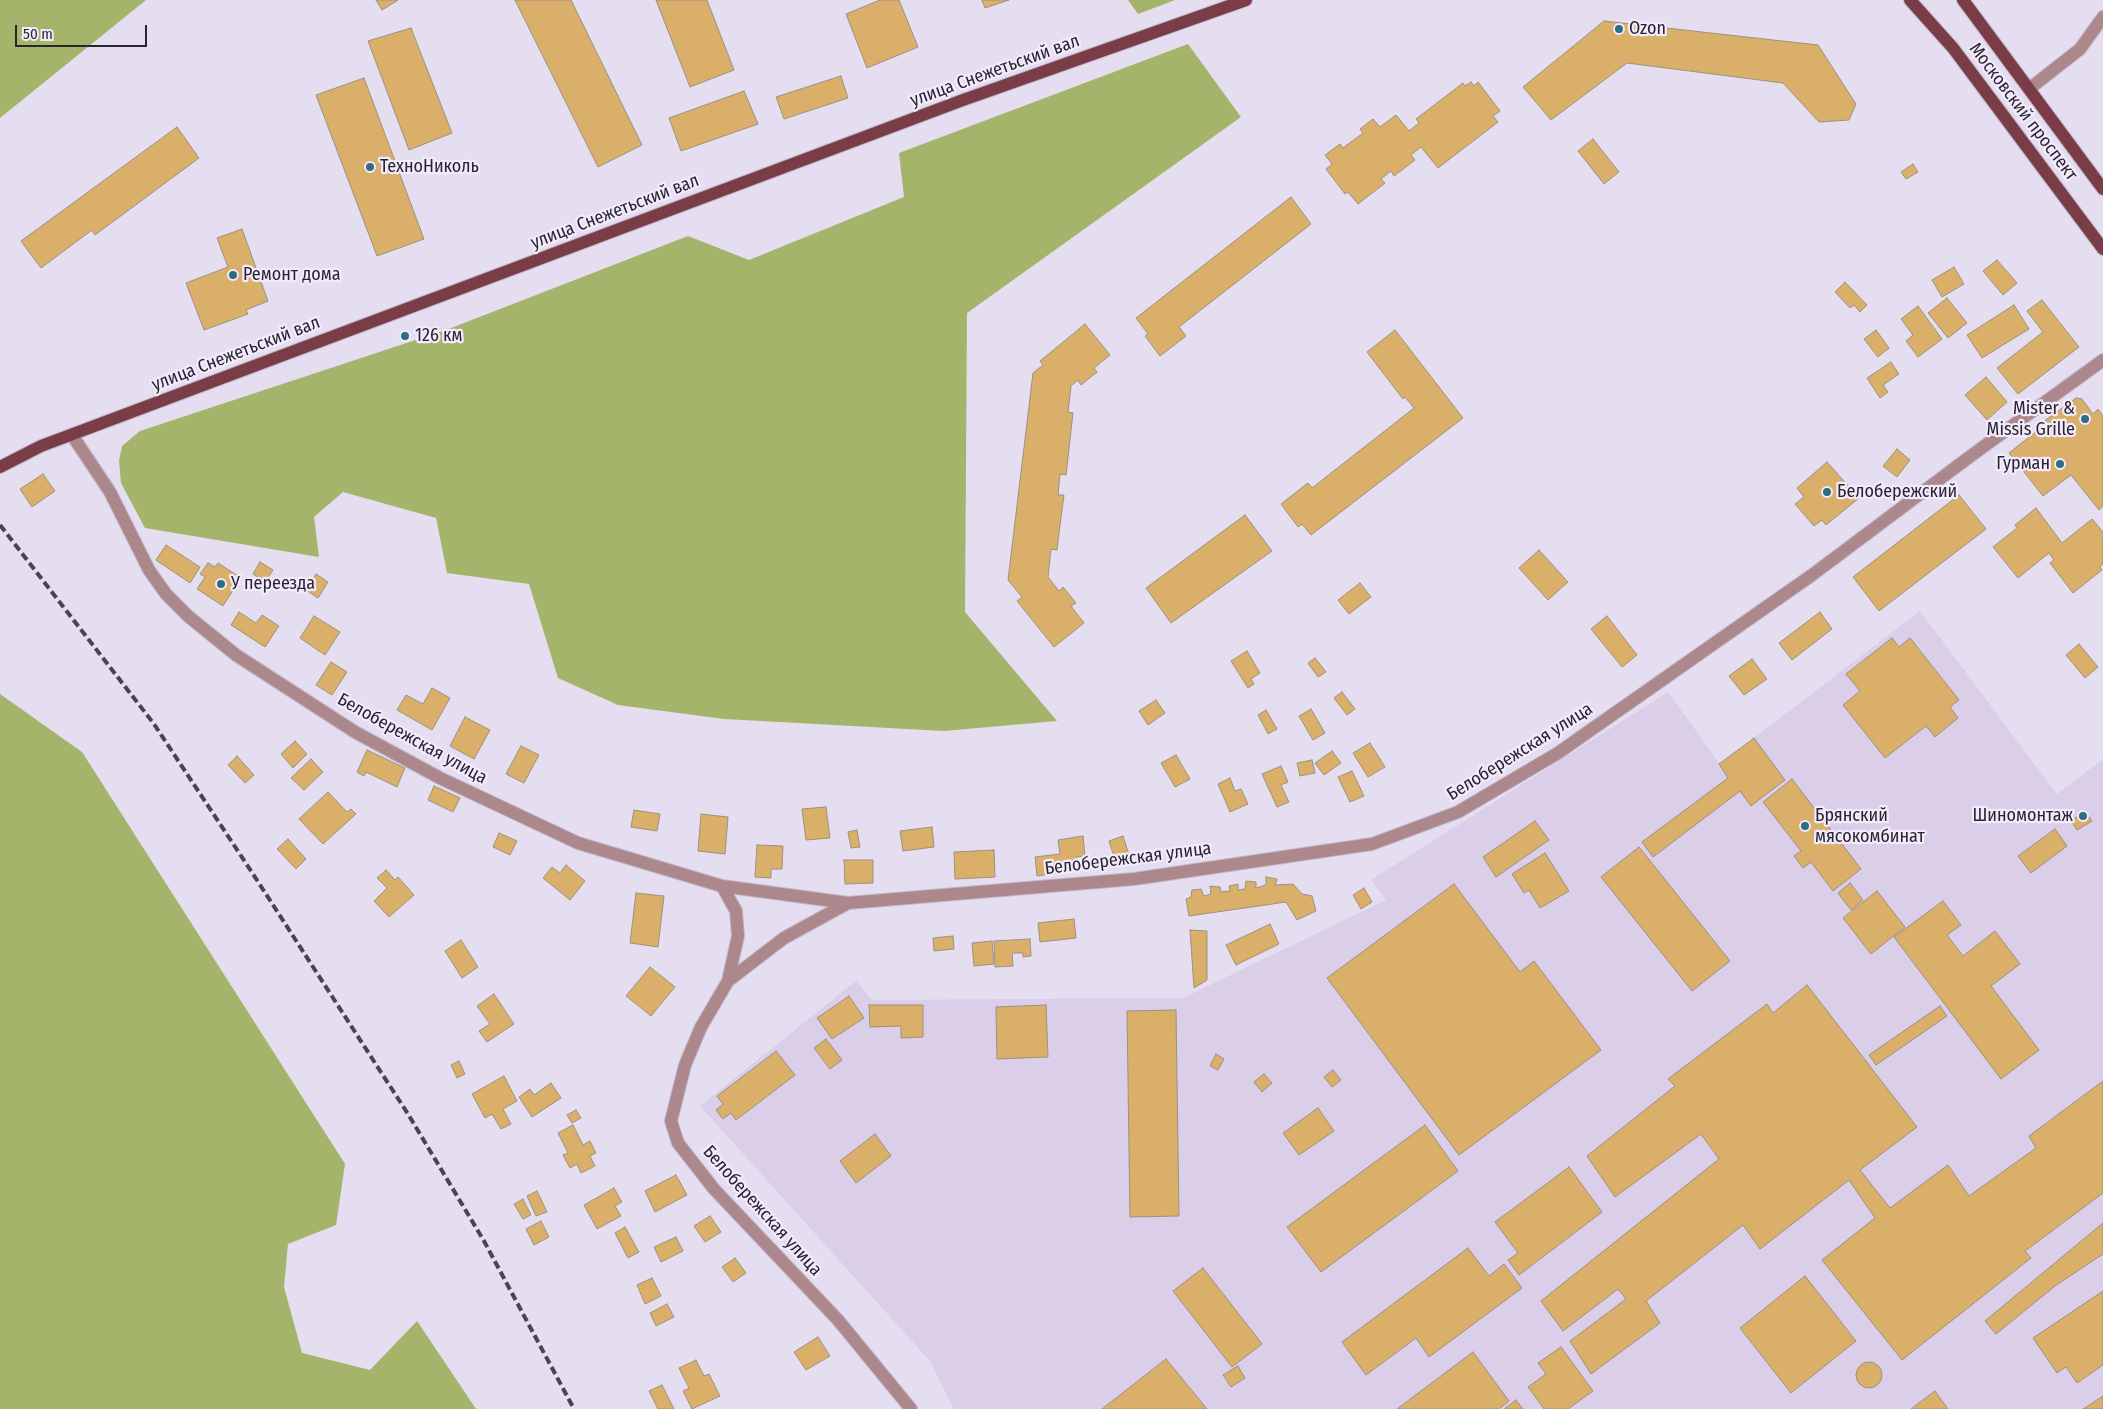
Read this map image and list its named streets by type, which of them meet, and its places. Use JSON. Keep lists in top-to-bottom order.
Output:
{
  "streets": {
    "main road": ["улица Снежетьский вал", "Московский проспект"],
    "street": ["Белобережская улица"]
  },
  "crossings": [
    ["улица Снежетьский вал", "Белобережская улица"]
  ],
  "places": [
    "Ozon",
    "ТехноНиколь",
    "Ремонт дома",
    "126 км",
    "Mister & Missis Grille",
    "Гурман",
    "Белобережский",
    "У переезда",
    "Шиномонтаж",
    "Брянский мясокомбинат"
  ],
  "scale_bar": "50 m"
}
